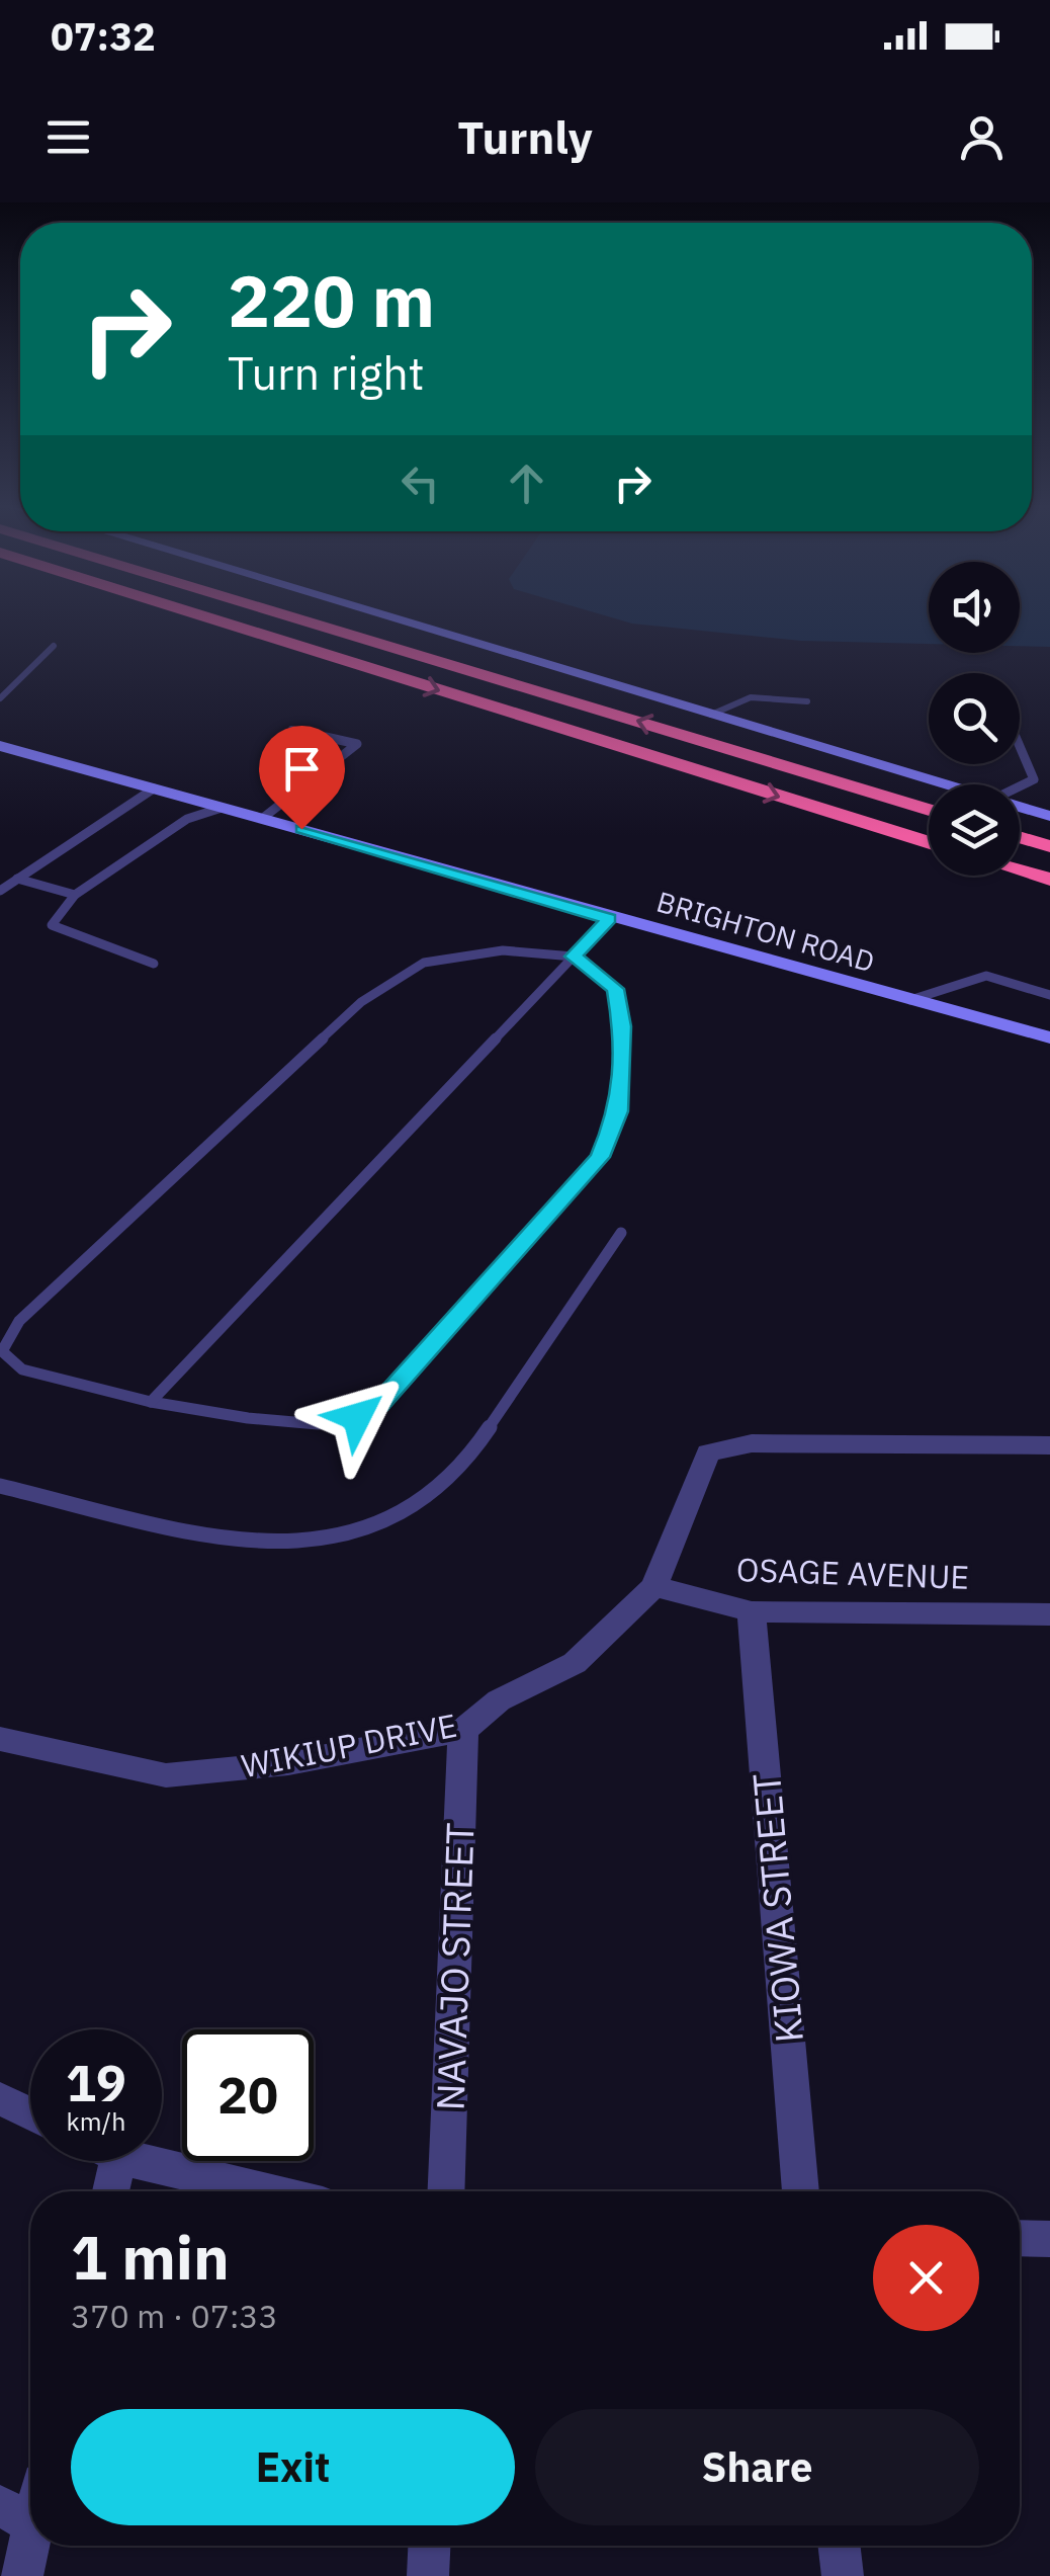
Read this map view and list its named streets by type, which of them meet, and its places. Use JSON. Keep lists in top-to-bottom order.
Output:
{
  "streets": {
    "street": [
      "BRIGHTON ROAD",
      "OSAGE AVENUE",
      "WIKIUP DRIVE",
      "KIOWA STREET",
      "NAVAJO STREET"
    ]
  },
  "crossings": [
    ["OSAGE AVENUE", "WIKIUP DRIVE"],
    ["OSAGE AVENUE", "KIOWA STREET"],
    ["WIKIUP DRIVE", "NAVAJO STREET"]
  ],
  "page": {
    "status": "07:32",
    "header": "Turnly",
    "turn": ["220 m", "Turn right"],
    "speed": "19 km/h",
    "limit": "20",
    "heading": ["1 min", "370 m · 07:33"],
    "buttons": ["Exit", "Share"]
  }
}
